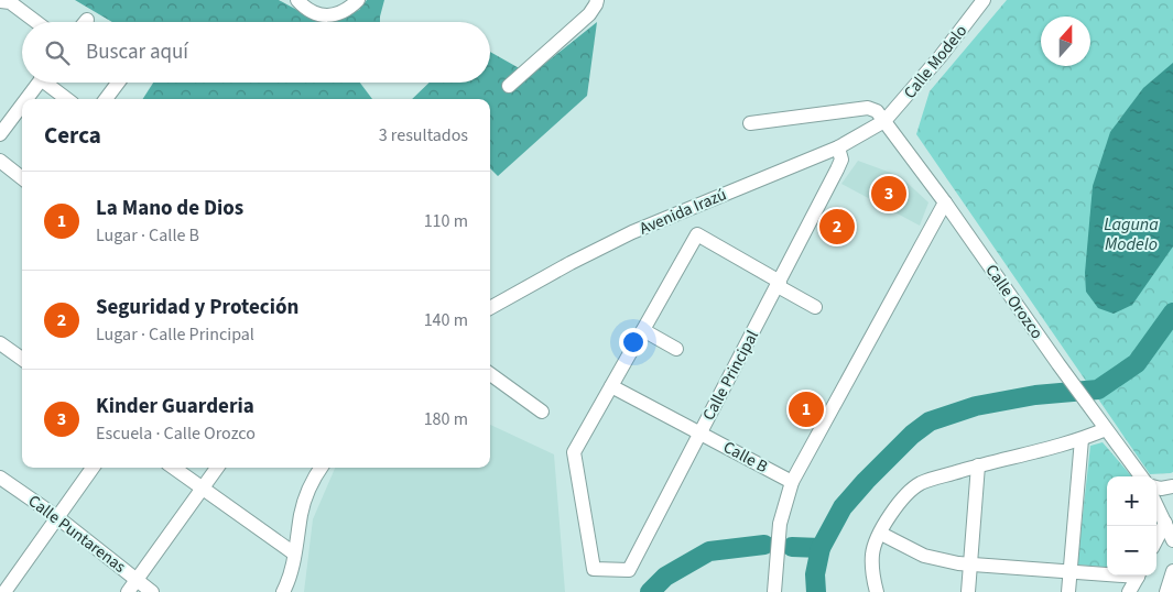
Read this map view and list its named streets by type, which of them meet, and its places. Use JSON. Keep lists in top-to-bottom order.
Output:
{
  "streets": {
    "street": [
      "Calle Modelo",
      "Avenida Irazú",
      "Calle Orozco",
      "Calle Principal",
      "Calle B",
      "Calle Puntarenas"
    ]
  },
  "crossings": [
    ["Calle Modelo", "Avenida Irazú"],
    ["Calle Modelo", "Calle Orozco"],
    ["Avenida Irazú", "Calle Orozco"],
    ["Avenida Irazú", "Calle Principal"],
    ["Calle Principal", "Calle B"]
  ],
  "water": ["Laguna Modelo"],
  "north": "top",
  "page": {
    "search": "Buscar aquí",
    "heading": ["Cerca", "3 resultados"],
    "list": [
      {
        "mark": "1",
        "name": "La Mano de Dios",
        "note": "Lugar · Calle B",
        "value": "110 m"
      },
      {
        "mark": "2",
        "name": "Seguridad y Proteción",
        "note": "Lugar · Calle Principal",
        "value": "140 m"
      },
      {
        "mark": "3",
        "name": "Kinder Guarderia",
        "note": "Escuela · Calle Orozco",
        "value": "180 m"
      }
    ],
    "pins": ["3", "2", "1"],
    "map_buttons": ["+", "−"]
  }
}
